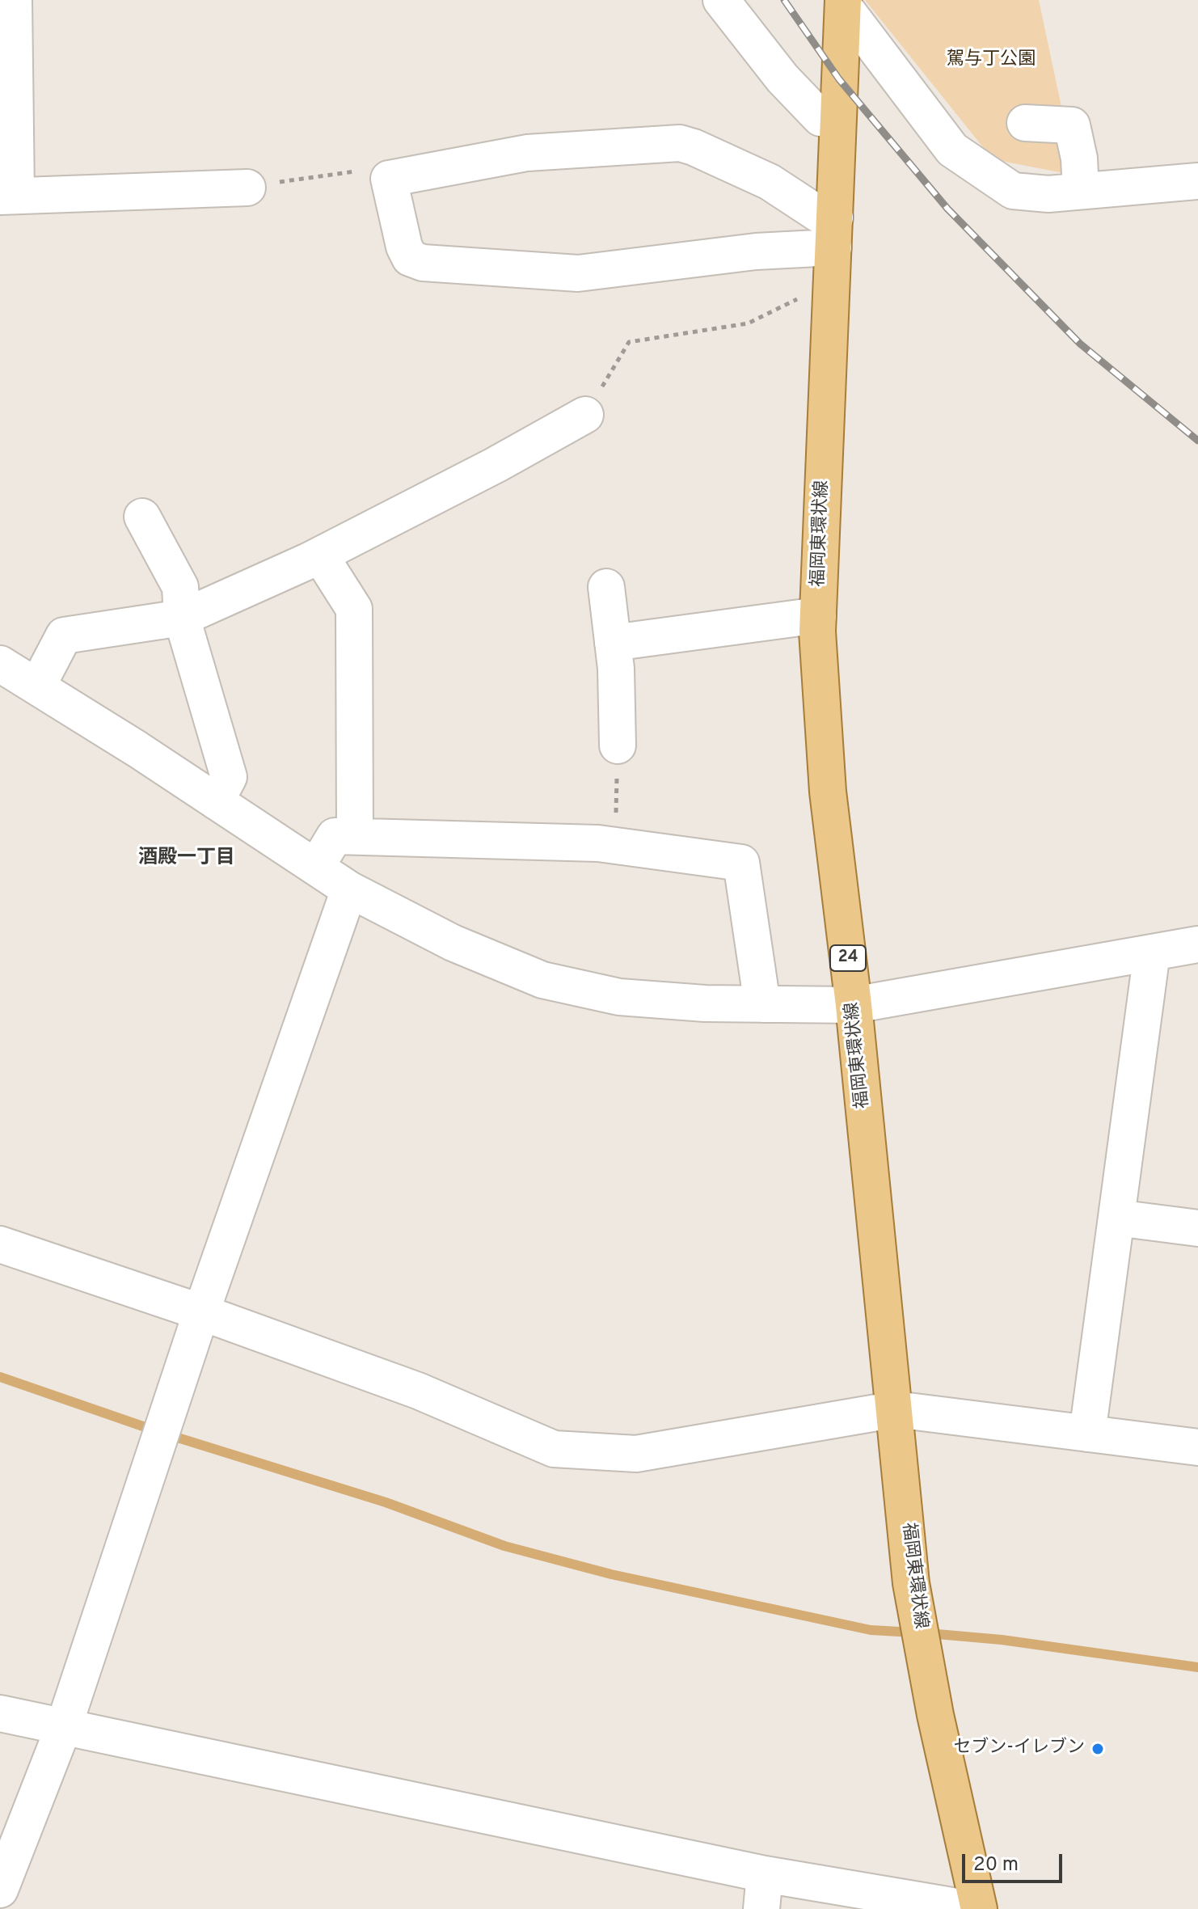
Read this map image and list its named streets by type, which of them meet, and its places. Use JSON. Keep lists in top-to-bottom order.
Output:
{
  "streets": {
    "main road": ["福岡東環状線", "24"]
  },
  "districts": ["酒殿一丁目"],
  "parks": ["駕与丁公園"],
  "places": ["セブン-イレブン"],
  "scale_bar": "20 m"
}
